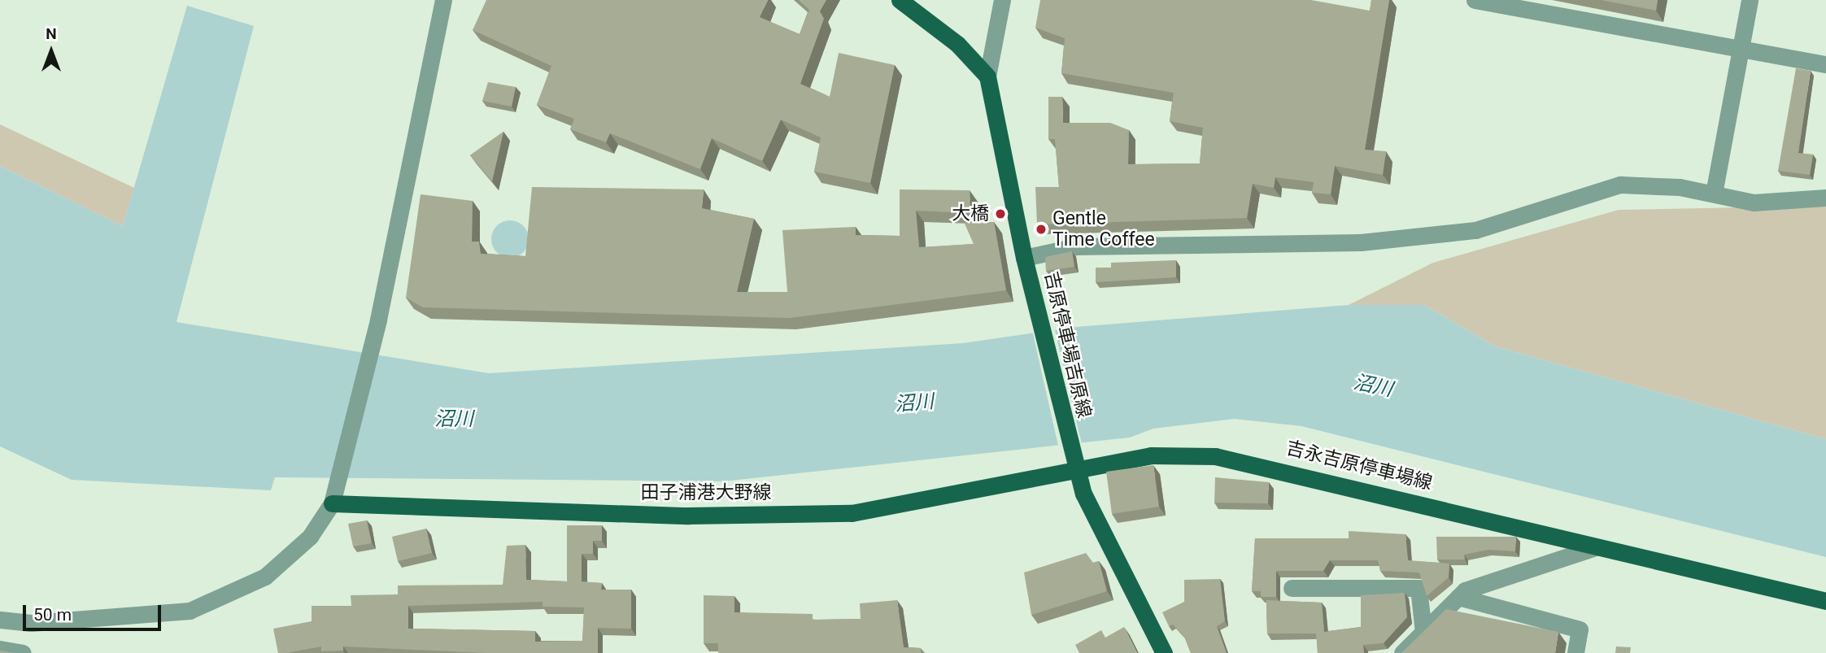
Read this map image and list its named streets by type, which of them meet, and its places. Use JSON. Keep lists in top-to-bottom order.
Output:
{
  "streets": {
    "main road": ["吉原停車場吉原線", "吉永吉原停車場線", "田子浦港大野線"]
  },
  "crossings": [
    ["吉原停車場吉原線", "吉永吉原停車場線"],
    ["吉原停車場吉原線", "田子浦港大野線"],
    ["吉永吉原停車場線", "田子浦港大野線"]
  ],
  "water": ["沼川"],
  "places": ["大橋", "Gentle Time Coffee"],
  "scale_bar": "50 m",
  "north": "top"
}
